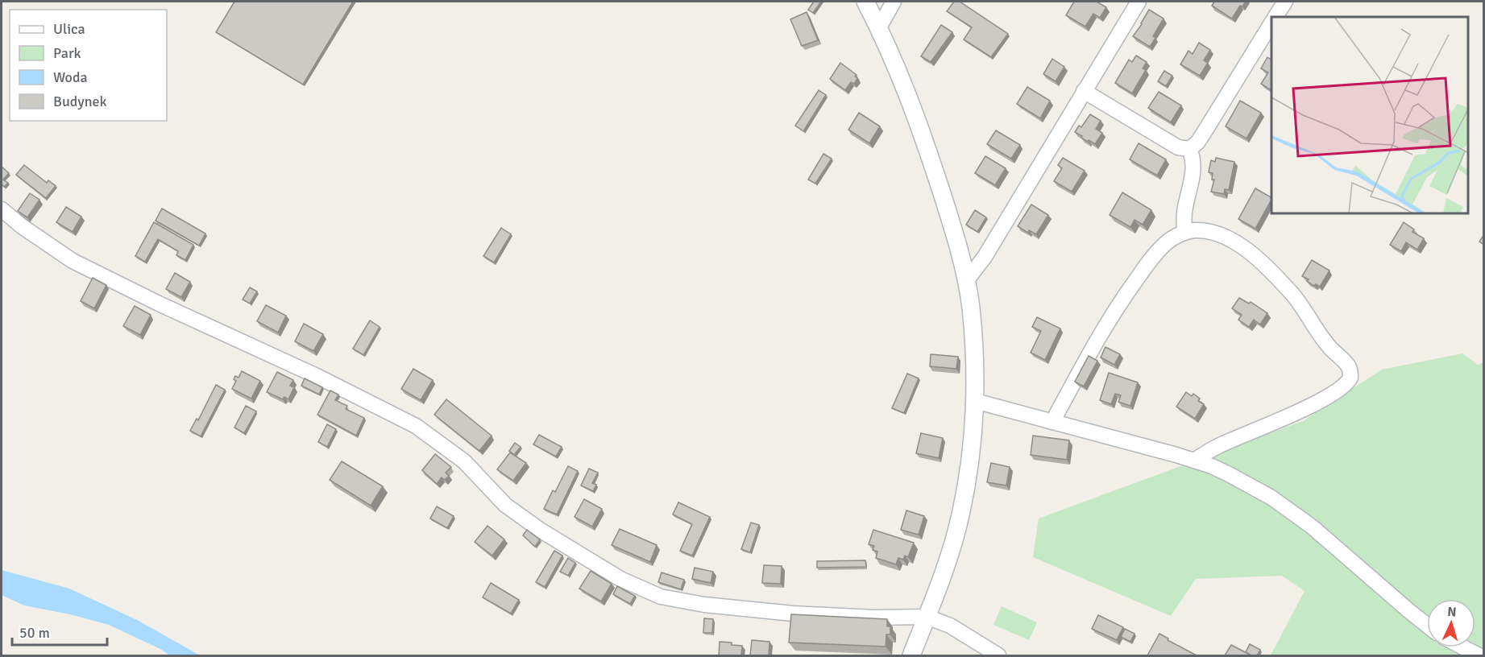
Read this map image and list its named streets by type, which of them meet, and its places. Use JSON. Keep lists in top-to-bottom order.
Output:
{
  "legend": [
    "Ulica",
    "Park",
    "Woda",
    "Budynek"
  ],
  "scale_bar": "50 m",
  "north": "top"
}
